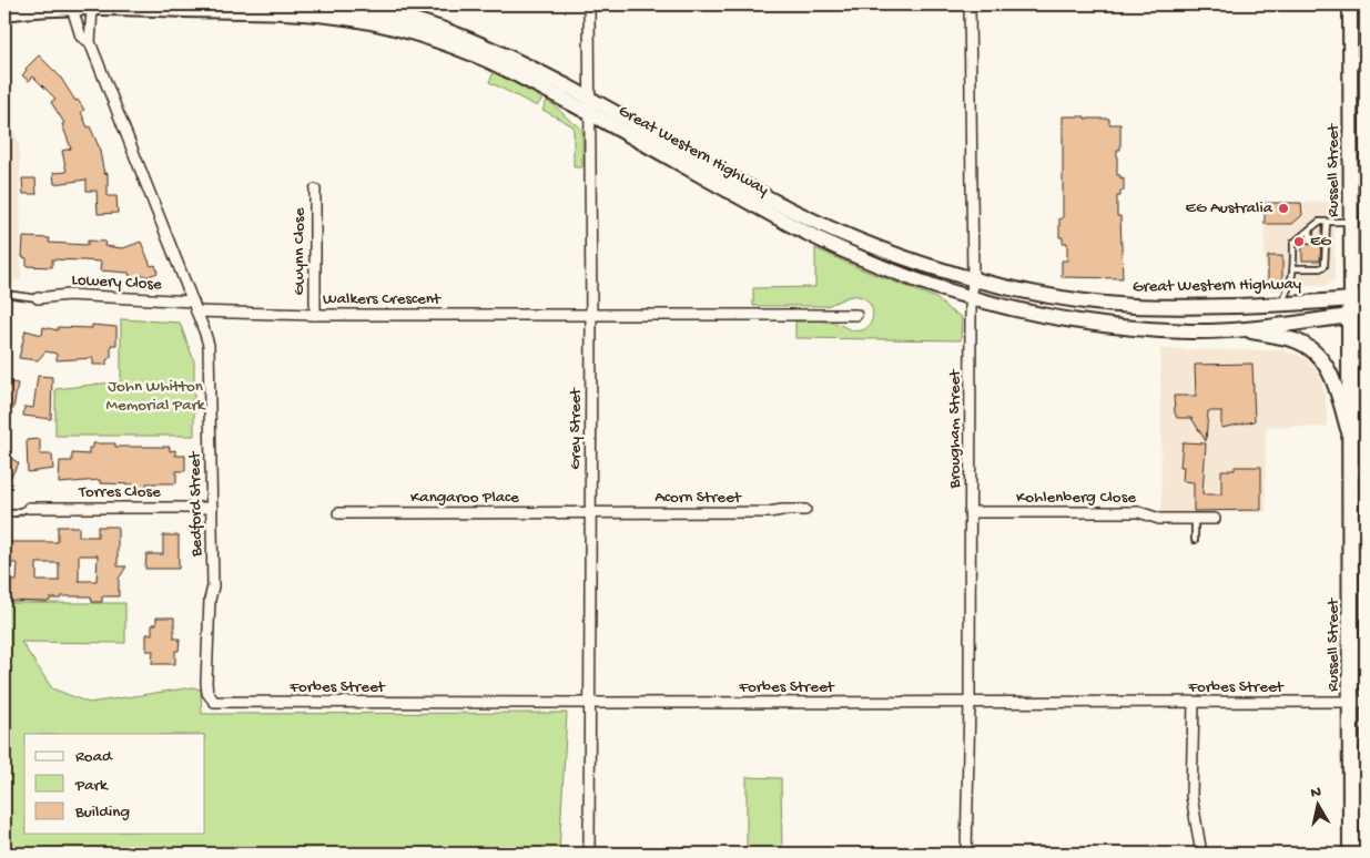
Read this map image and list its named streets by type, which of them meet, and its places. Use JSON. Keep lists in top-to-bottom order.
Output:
{
  "streets": {
    "highway": ["Great Western Highway", "Russell Street"],
    "street": [
      "Gwynn Close",
      "Lowery Close",
      "Walkers Crescent",
      "Grey Street",
      "Brougham Street",
      "Torres Close",
      "Kangaroo Place",
      "Acorn Street",
      "Kohlenberg Close",
      "Bedford Street",
      "Forbes Street"
    ]
  },
  "crossings": [
    ["Great Western Highway", "Russell Street"],
    ["Great Western Highway", "Grey Street"],
    ["Great Western Highway", "Brougham Street"],
    ["Russell Street", "Forbes Street"],
    ["Gwynn Close", "Walkers Crescent"],
    ["Walkers Crescent", "Grey Street"],
    ["Walkers Crescent", "Bedford Street"],
    ["Grey Street", "Kangaroo Place"],
    ["Grey Street", "Acorn Street"],
    ["Grey Street", "Forbes Street"],
    ["Brougham Street", "Kohlenberg Close"],
    ["Brougham Street", "Forbes Street"],
    ["Torres Close", "Bedford Street"],
    ["Kangaroo Place", "Acorn Street"],
    ["Bedford Street", "Forbes Street"]
  ],
  "parks": ["John Whitton Memorial Park"],
  "places": ["EG Australia", "EG"],
  "legend": ["Road", "Park", "Building"],
  "north": "top"
}
